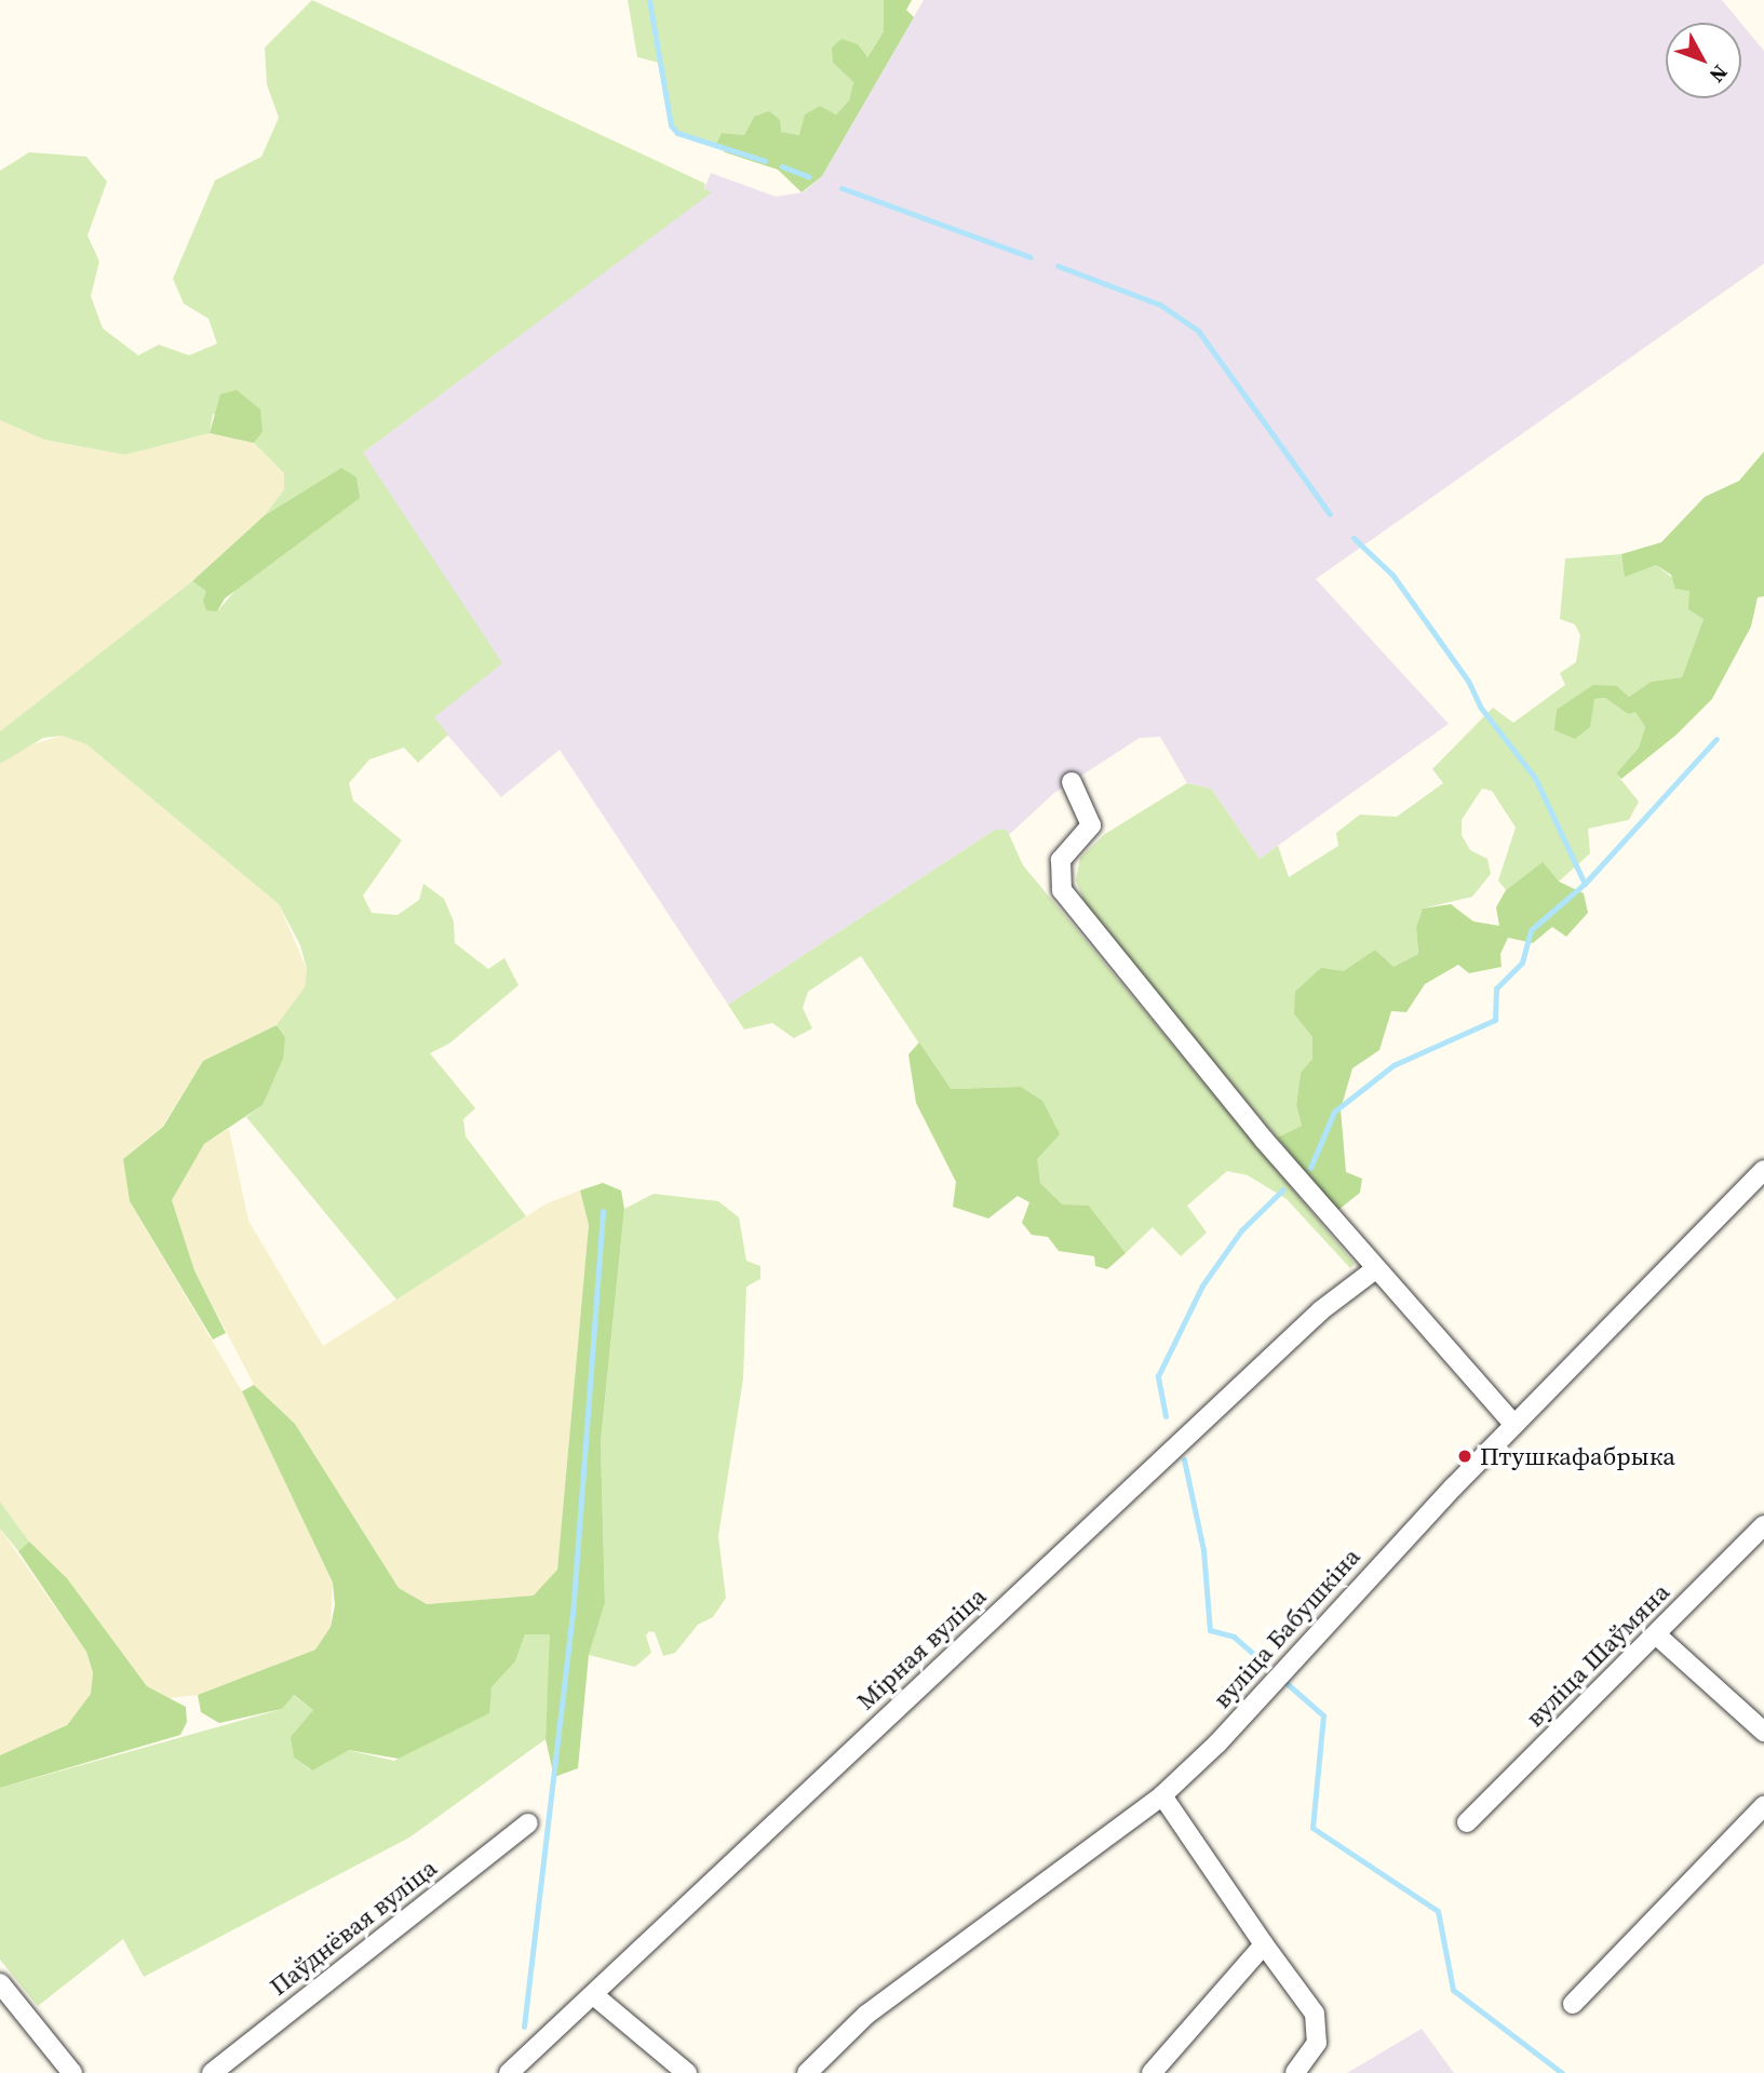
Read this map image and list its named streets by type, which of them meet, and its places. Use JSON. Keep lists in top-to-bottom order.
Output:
{
  "streets": {
    "street": [
      "вуліца Бабушкіна",
      "Мірная вуліца",
      "вуліца Шаўмяна",
      "Паўднёвая вуліца"
    ]
  },
  "places": ["Птушкафабрыка"],
  "north": "bottom right"
}
